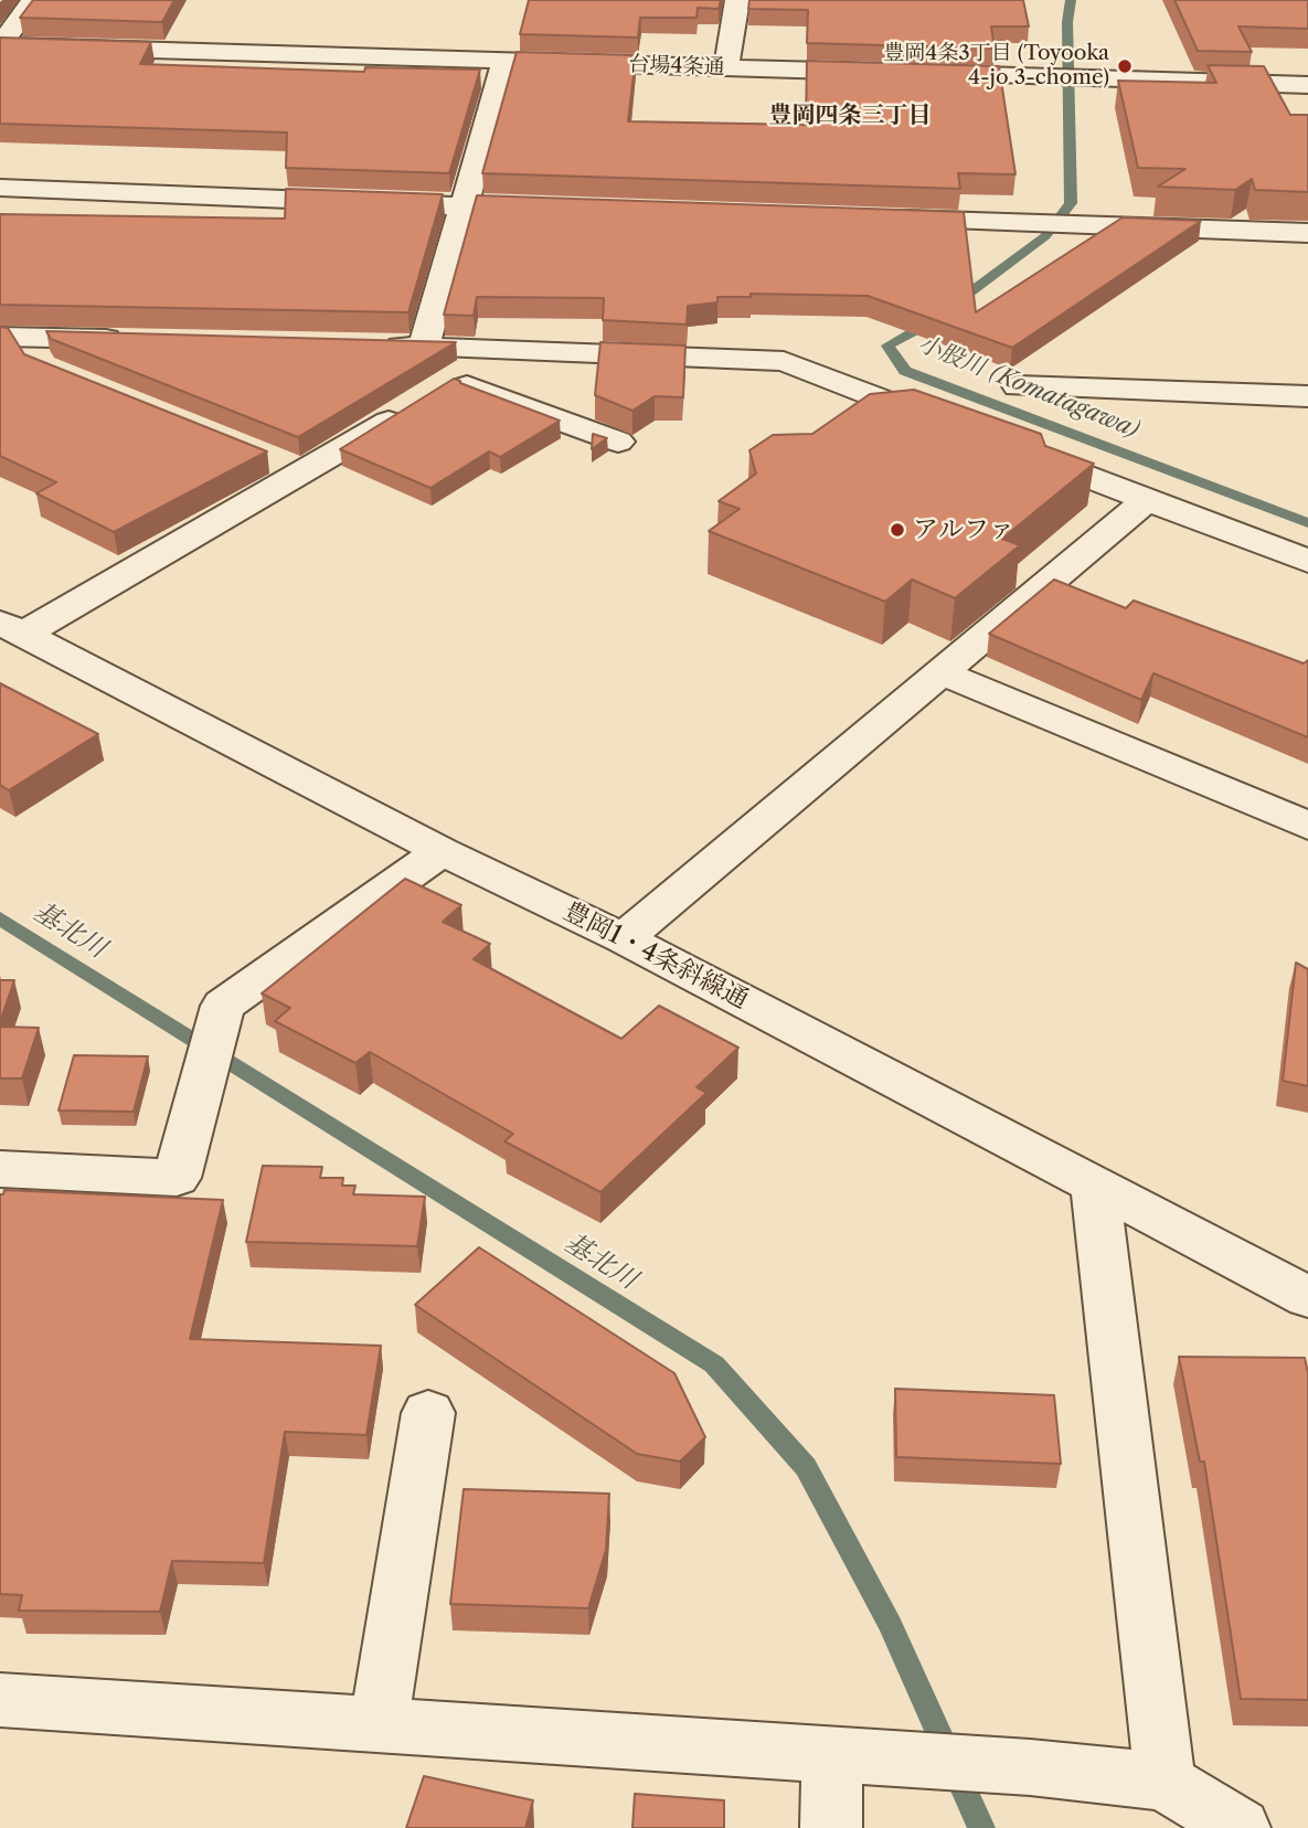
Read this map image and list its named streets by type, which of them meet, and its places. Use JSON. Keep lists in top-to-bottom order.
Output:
{
  "streets": {
    "street": ["台場4条通", "豊岡1・4条斜線通"]
  },
  "districts": ["豊岡四条三丁目"],
  "water": ["小股川 (Komatagawa)", "基北川"],
  "places": ["豊岡4条3丁目 (Toyooka 4-jo 3-chome)", "アルファ"]
}
